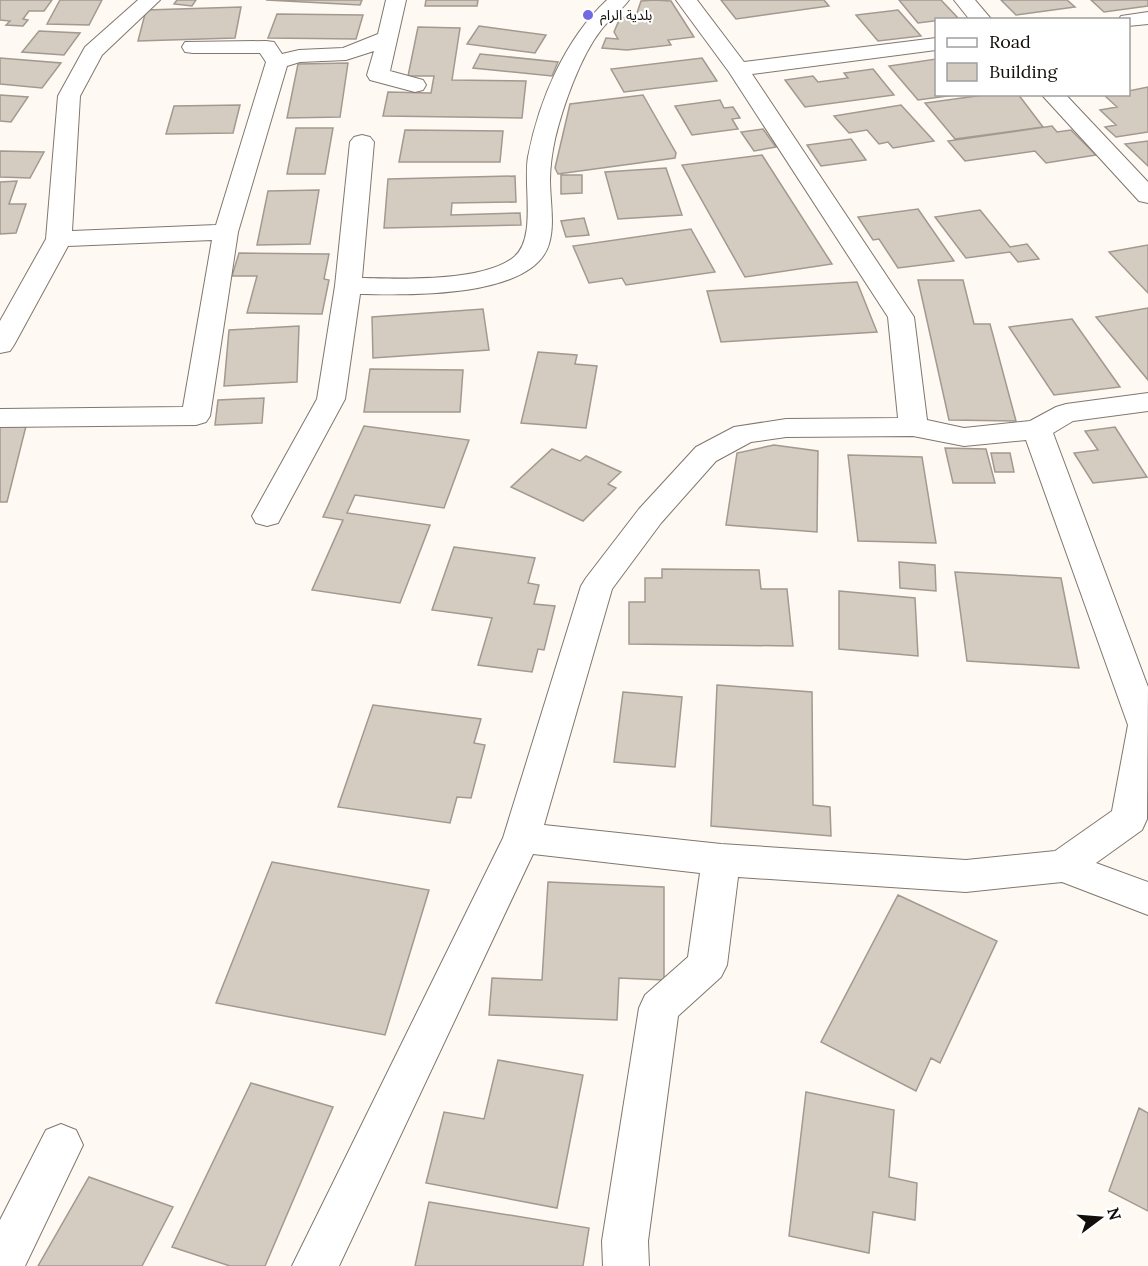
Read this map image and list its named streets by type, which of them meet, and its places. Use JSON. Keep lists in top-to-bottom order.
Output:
{
  "places": ["بلدية الرام"],
  "legend": ["Road", "Building"],
  "north": "right"
}
